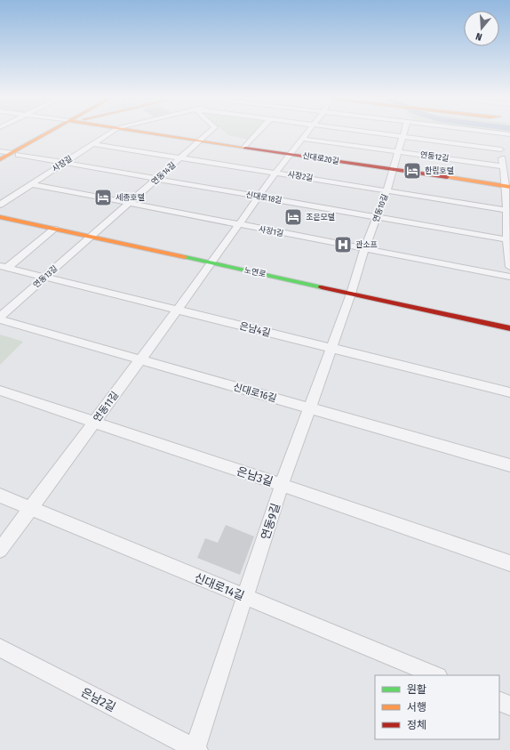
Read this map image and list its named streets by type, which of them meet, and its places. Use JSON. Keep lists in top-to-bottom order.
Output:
{
  "streets": {
    "main road": ["신대로20길", "노연로"],
    "street": [
      "연동12길",
      "사장길",
      "연동14길",
      "사장2길",
      "신대로18길",
      "연동10길",
      "사장1길",
      "연동13길",
      "은남4길",
      "신대로16길",
      "연동11길",
      "은남3길",
      "연동9길",
      "신대로14길",
      "은남2길"
    ]
  },
  "crossings": [
    ["연동12길", "연동10길"],
    ["신대로20길", "연동14길"],
    ["신대로20길", "연동10길"],
    ["사장길", "사장2길"],
    ["사장길", "신대로18길"],
    ["사장길", "사장1길"],
    ["연동14길", "사장2길"],
    ["연동14길", "신대로18길"],
    ["연동14길", "사장1길"],
    ["연동14길", "노연로"],
    ["연동14길", "연동13길"],
    ["사장2길", "연동10길"],
    ["신대로18길", "연동10길"],
    ["연동10길", "사장1길"],
    ["연동10길", "노연로"],
    ["연동10길", "연동9길"],
    ["노연로", "연동13길"],
    ["노연로", "연동11길"],
    ["노연로", "연동9길"],
    ["연동13길", "은남4길"],
    ["연동13길", "신대로16길"],
    ["은남4길", "연동11길"],
    ["은남4길", "연동9길"],
    ["신대로16길", "연동11길"],
    ["신대로16길", "연동9길"],
    ["연동11길", "은남3길"],
    ["연동11길", "신대로14길"],
    ["은남3길", "연동9길"],
    ["연동9길", "신대로14길"],
    ["연동9길", "은남2길"]
  ],
  "places": {
    "hotel": ["한림호텔", "세종호텔", "조은모텔"],
    "hospital": ["관소프"]
  },
  "legend": ["원활", "서행", "정체"],
  "north": "bottom"
}
